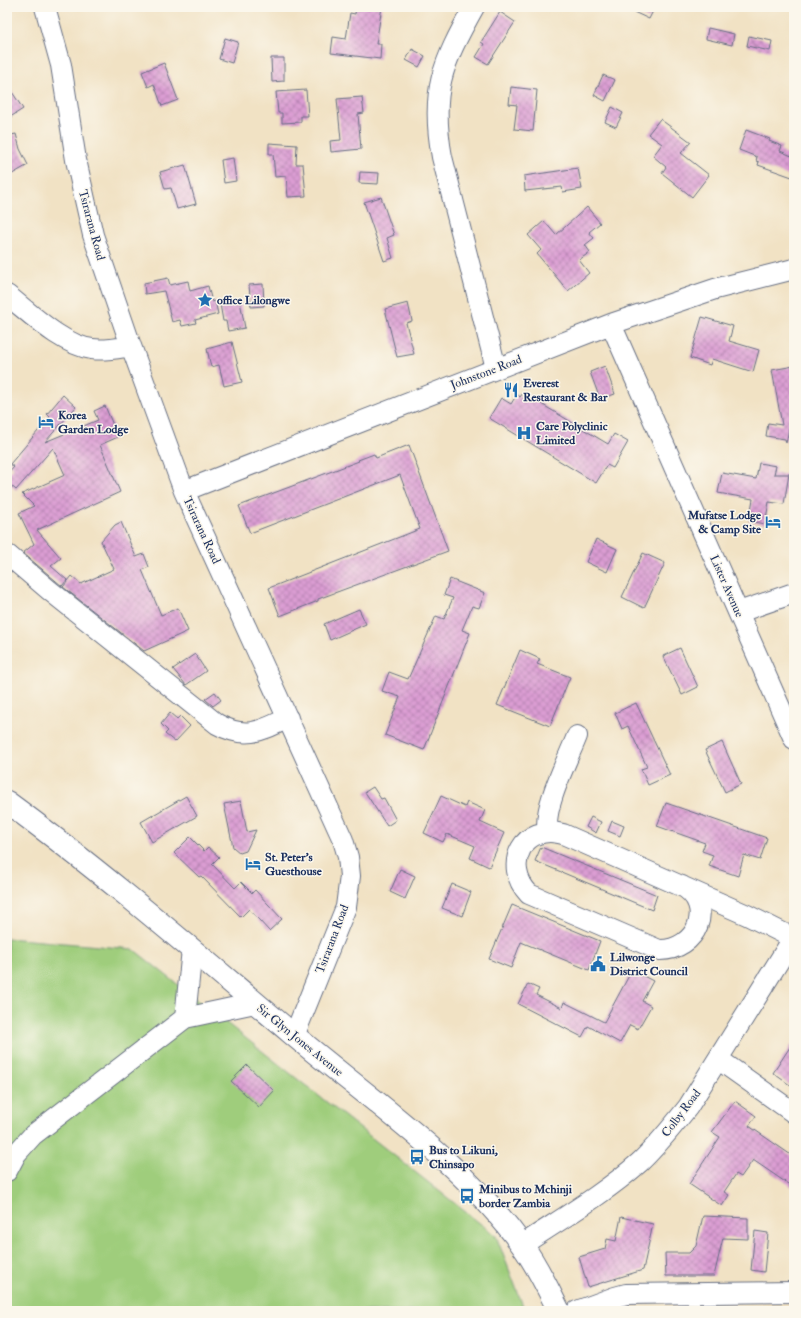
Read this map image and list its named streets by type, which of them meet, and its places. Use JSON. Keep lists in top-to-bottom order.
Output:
{
  "streets": {
    "main road": ["Sir Glyn Jones Avenue"],
    "street": [
      "Tsirarana Road",
      "Johnstone Road",
      "Lister Avenue",
      "Colby Road"
    ]
  },
  "crossings": [
    ["Tsirarana Road", "Johnstone Road"],
    ["Tsirarana Road", "Sir Glyn Jones Avenue"],
    ["Johnstone Road", "Lister Avenue"],
    ["Sir Glyn Jones Avenue", "Colby Road"]
  ],
  "places": {
    "place": ["office Lilongwe"],
    "restaurant": ["Everest Restaurant & Bar"],
    "hotel": ["Korea Garden Lodge", "Mufatse Lodge & Camp Site", "St. Peter's Guesthouse"],
    "hospital": ["Care Polyclinic Limited"],
    "public building": ["Lilwonge District Council"],
    "bus stop": ["Bus to Likuni, Chinsapo", "Minibus to Mchinji border Zambia"]
  }
}
